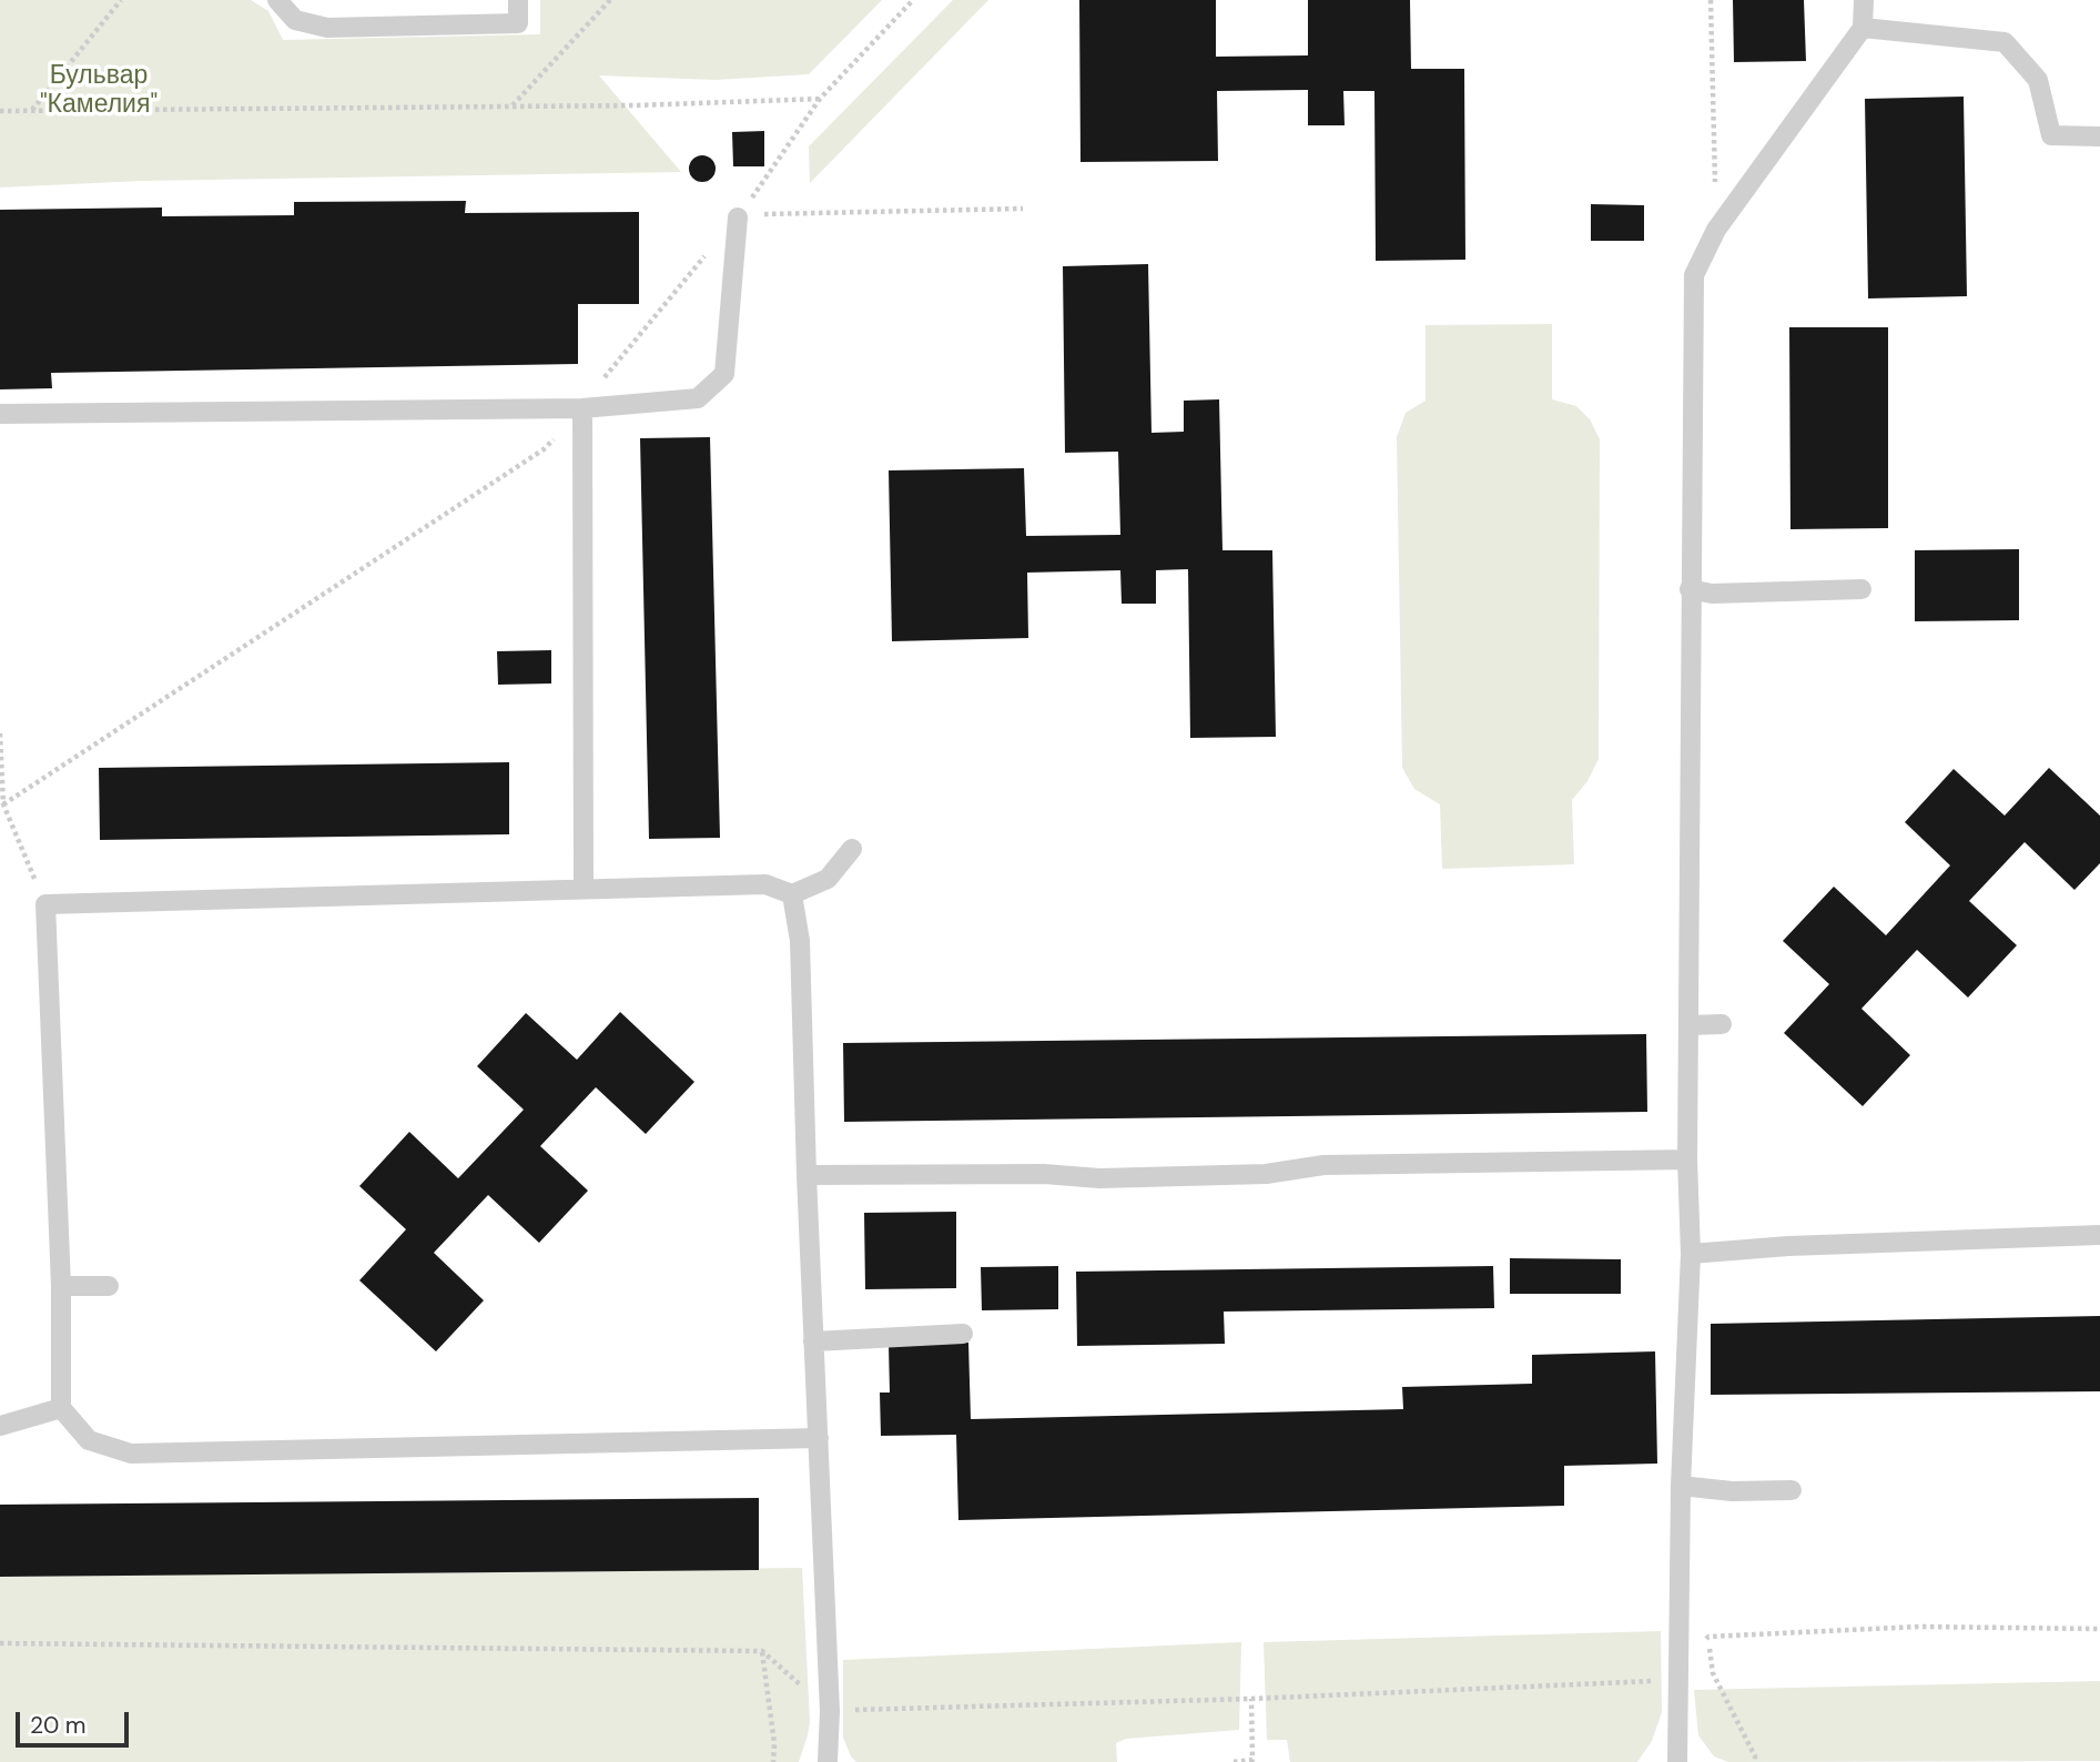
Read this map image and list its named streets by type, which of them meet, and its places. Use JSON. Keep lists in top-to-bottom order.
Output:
{
  "parks": ["Бульвар \"Камелия\""],
  "scale_bar": "20 m"
}
